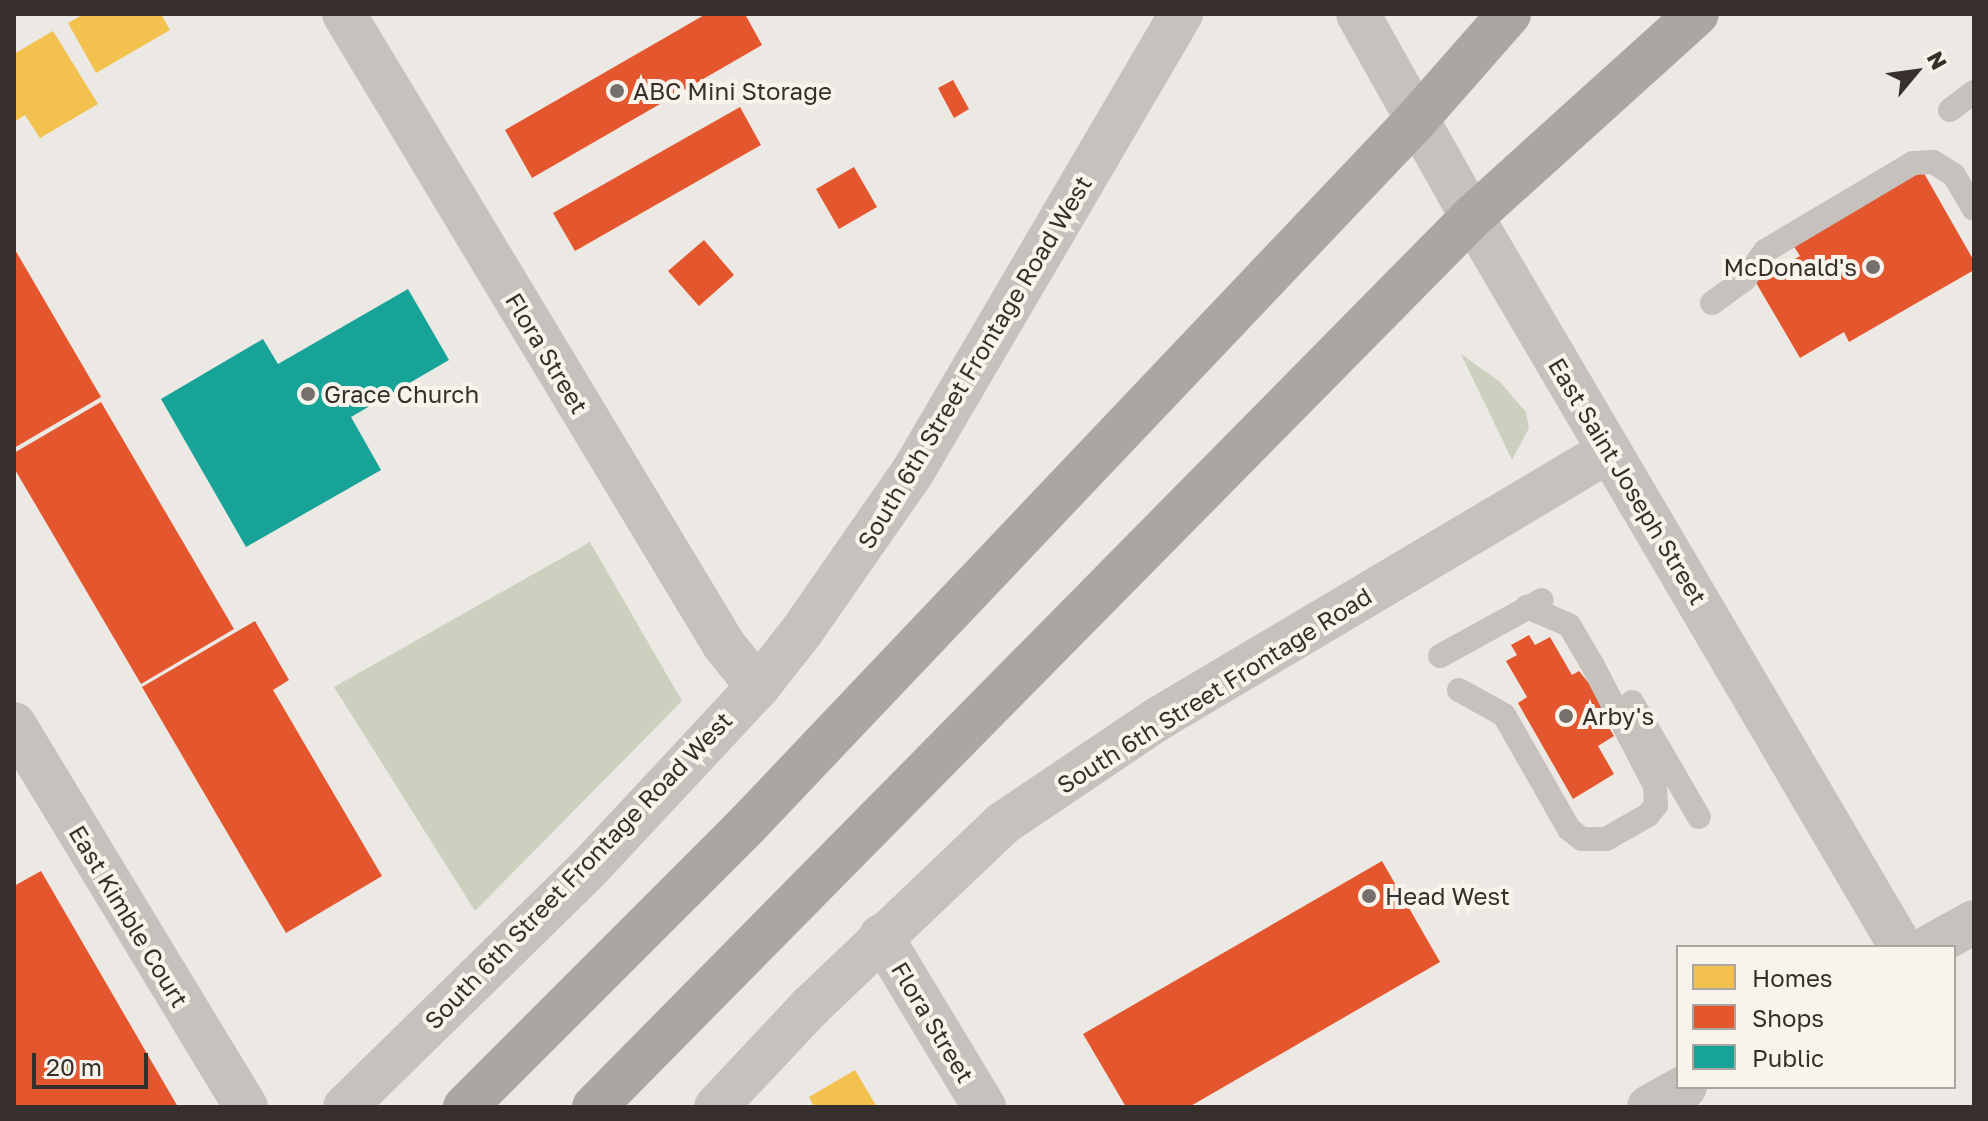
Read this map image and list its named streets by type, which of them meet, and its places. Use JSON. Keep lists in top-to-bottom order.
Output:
{
  "streets": {
    "street": [
      "Flora Street",
      "South 6th Street Frontage Road West",
      "East Saint Joseph Street",
      "South 6th Street Frontage Road",
      "East Kimble Court"
    ]
  },
  "crossings": [
    ["Flora Street", "South 6th Street Frontage Road West"],
    ["Flora Street", "South 6th Street Frontage Road"],
    ["East Saint Joseph Street", "South 6th Street Frontage Road"]
  ],
  "places": [
    "ABC Mini Storage",
    "McDonald's",
    "Grace Church",
    "Arby's",
    "Head West"
  ],
  "legend": ["Homes", "Shops", "Public"],
  "scale_bar": "20 m",
  "north": "top right"
}
